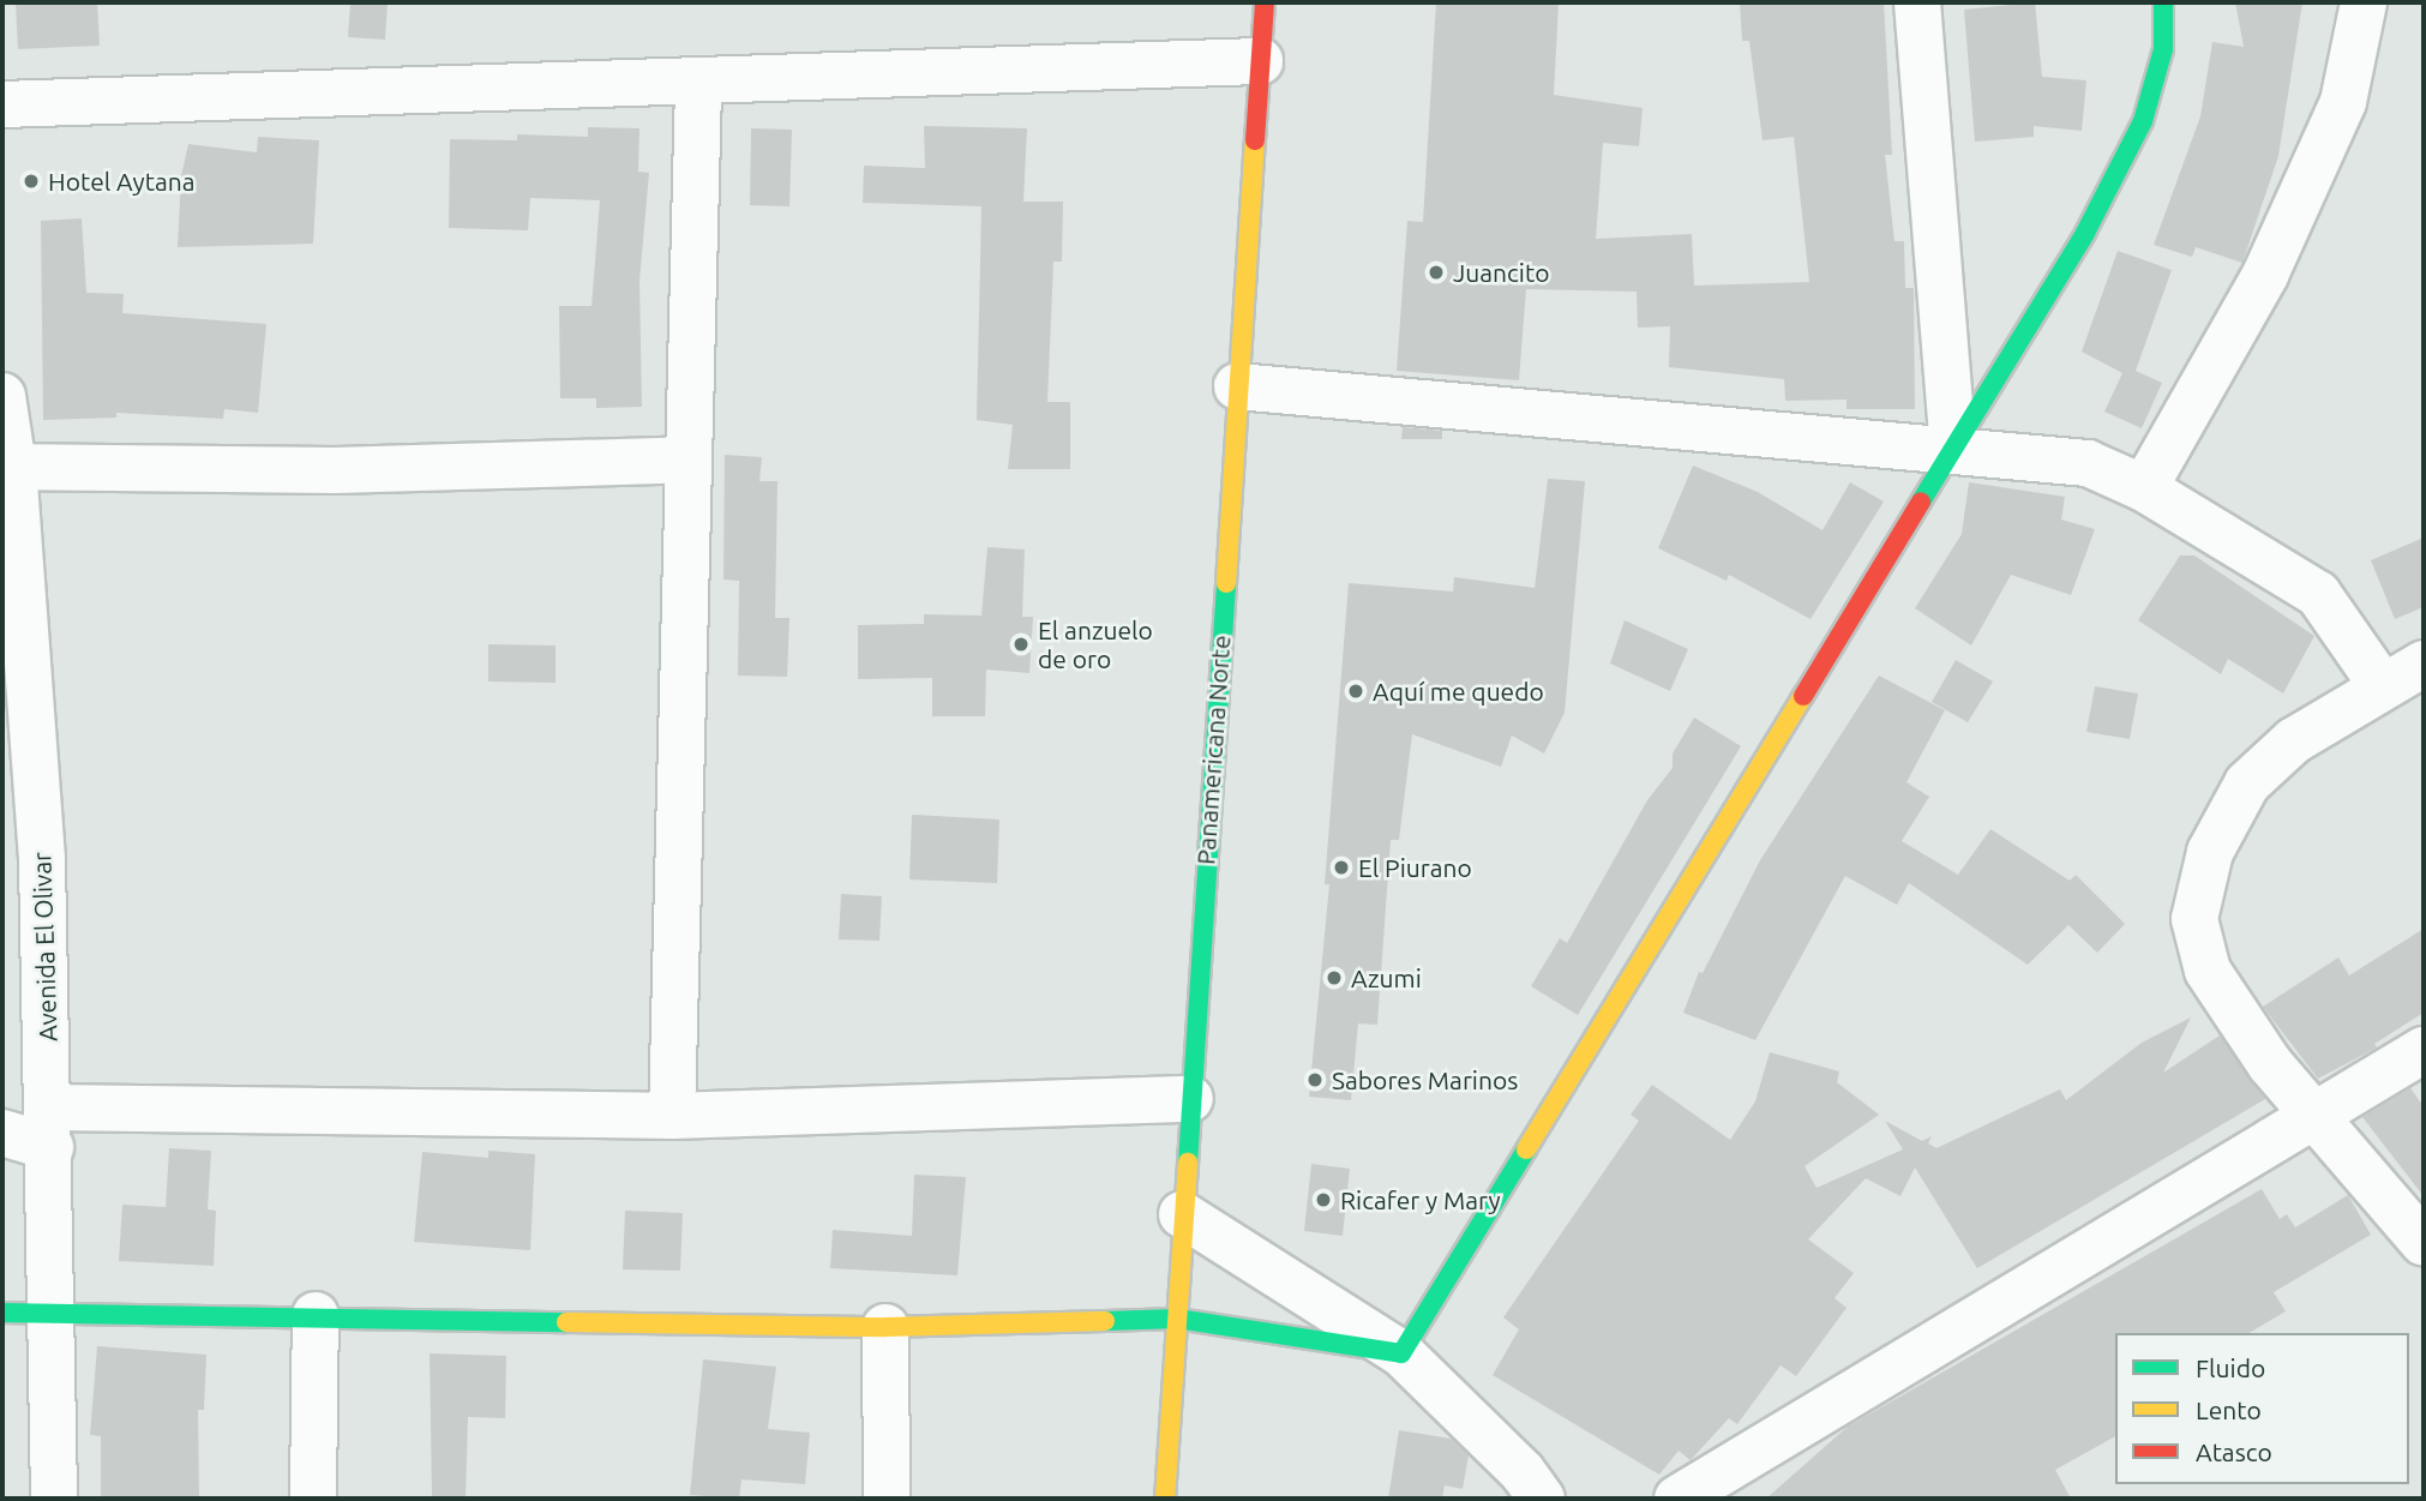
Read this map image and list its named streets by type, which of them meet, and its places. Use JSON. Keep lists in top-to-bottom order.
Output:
{
  "streets": {
    "main road": ["Panamericana Norte"],
    "street": ["Avenida El Olivar"]
  },
  "places": [
    "Hotel Aytana",
    "Juancito",
    "El anzuelo de oro",
    "Aquí me quedo",
    "El Piurano",
    "Azumi",
    "Sabores Marinos",
    "Ricafer y Mary"
  ],
  "legend": ["Fluido", "Lento", "Atasco"]
}
